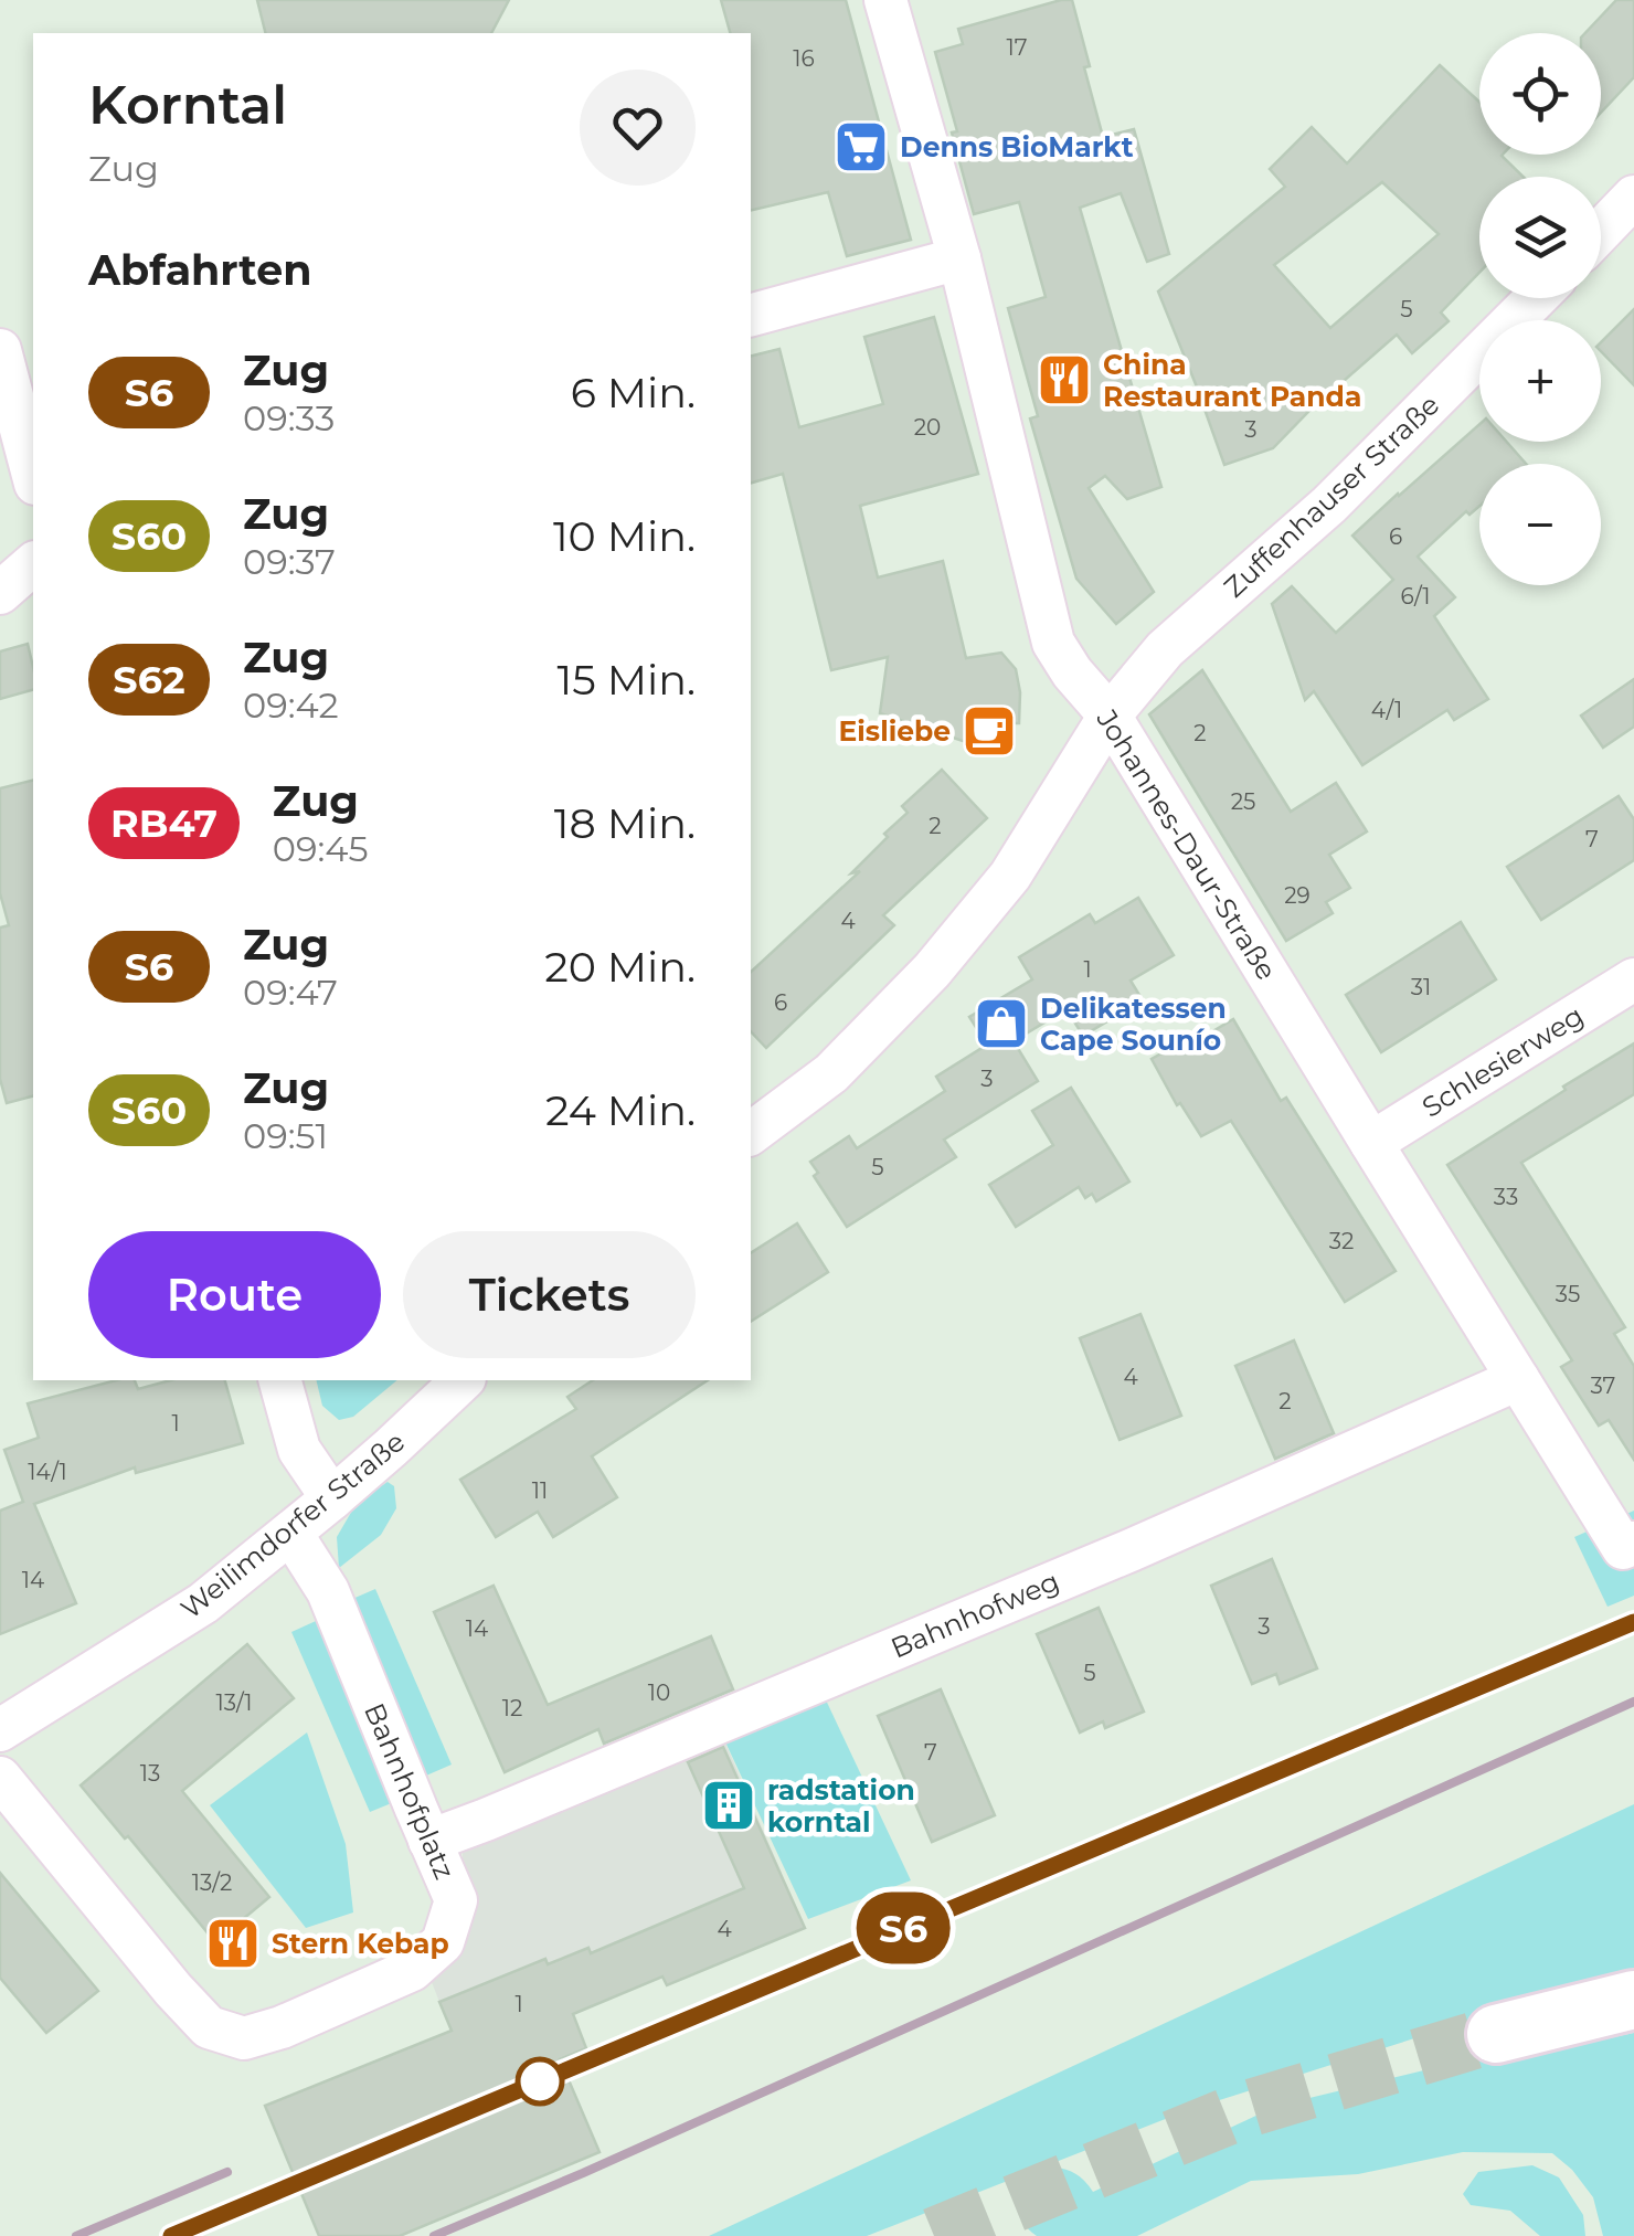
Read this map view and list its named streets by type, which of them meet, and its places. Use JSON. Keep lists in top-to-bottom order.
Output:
{
  "streets": {
    "street": [
      "Zuffenhauser Straße",
      "Johannes-Daur-Straße",
      "Schlesierweg",
      "Weilimdorfer Straße",
      "Bahnhofweg",
      "Bahnhofplatz"
    ]
  },
  "crossings": [
    ["Zuffenhauser Straße", "Johannes-Daur-Straße"],
    ["Johannes-Daur-Straße", "Schlesierweg"],
    ["Johannes-Daur-Straße", "Bahnhofweg"],
    ["Weilimdorfer Straße", "Bahnhofplatz"],
    ["Bahnhofweg", "Bahnhofplatz"]
  ],
  "places": {
    "supermarket": ["Denns BioMarkt"],
    "restaurant": ["China Restaurant Panda", "Stern Kebap"],
    "cafe": ["Eisliebe"],
    "shop": ["Delikatessen Cape Sounío"],
    "building": ["radstation korntal"]
  },
  "house_numbers": [
    "17",
    "16",
    "5",
    "20",
    "3",
    "6",
    "6/1",
    "4/1",
    "2",
    "25",
    "2",
    "7",
    "29",
    "4",
    "1",
    "31",
    "6",
    "3",
    "5",
    "33",
    "32",
    "35",
    "4",
    "37",
    "2",
    "1",
    "14/1",
    "11",
    "14",
    "3",
    "14",
    "5",
    "10",
    "13/1",
    "12",
    "7",
    "13",
    "13/2",
    "4",
    "1"
  ],
  "page": {
    "on_map": "S6",
    "map_buttons": ["+", "−"],
    "heading": [
      ["Korntal", "Zug"],
      "Abfahrten"
    ],
    "list": [
      {
        "mark": "S6",
        "name": "Zug",
        "note": "09:33",
        "value": "6 Min."
      },
      {
        "mark": "S60",
        "name": "Zug",
        "note": "09:37",
        "value": "10 Min."
      },
      {
        "mark": "S62",
        "name": "Zug",
        "note": "09:42",
        "value": "15 Min."
      },
      {
        "mark": "RB47",
        "name": "Zug",
        "note": "09:45",
        "value": "18 Min."
      },
      {
        "mark": "S6",
        "name": "Zug",
        "note": "09:47",
        "value": "20 Min."
      },
      {
        "mark": "S60",
        "name": "Zug",
        "note": "09:51",
        "value": "24 Min."
      }
    ],
    "buttons": ["Route", "Tickets"]
  }
}
